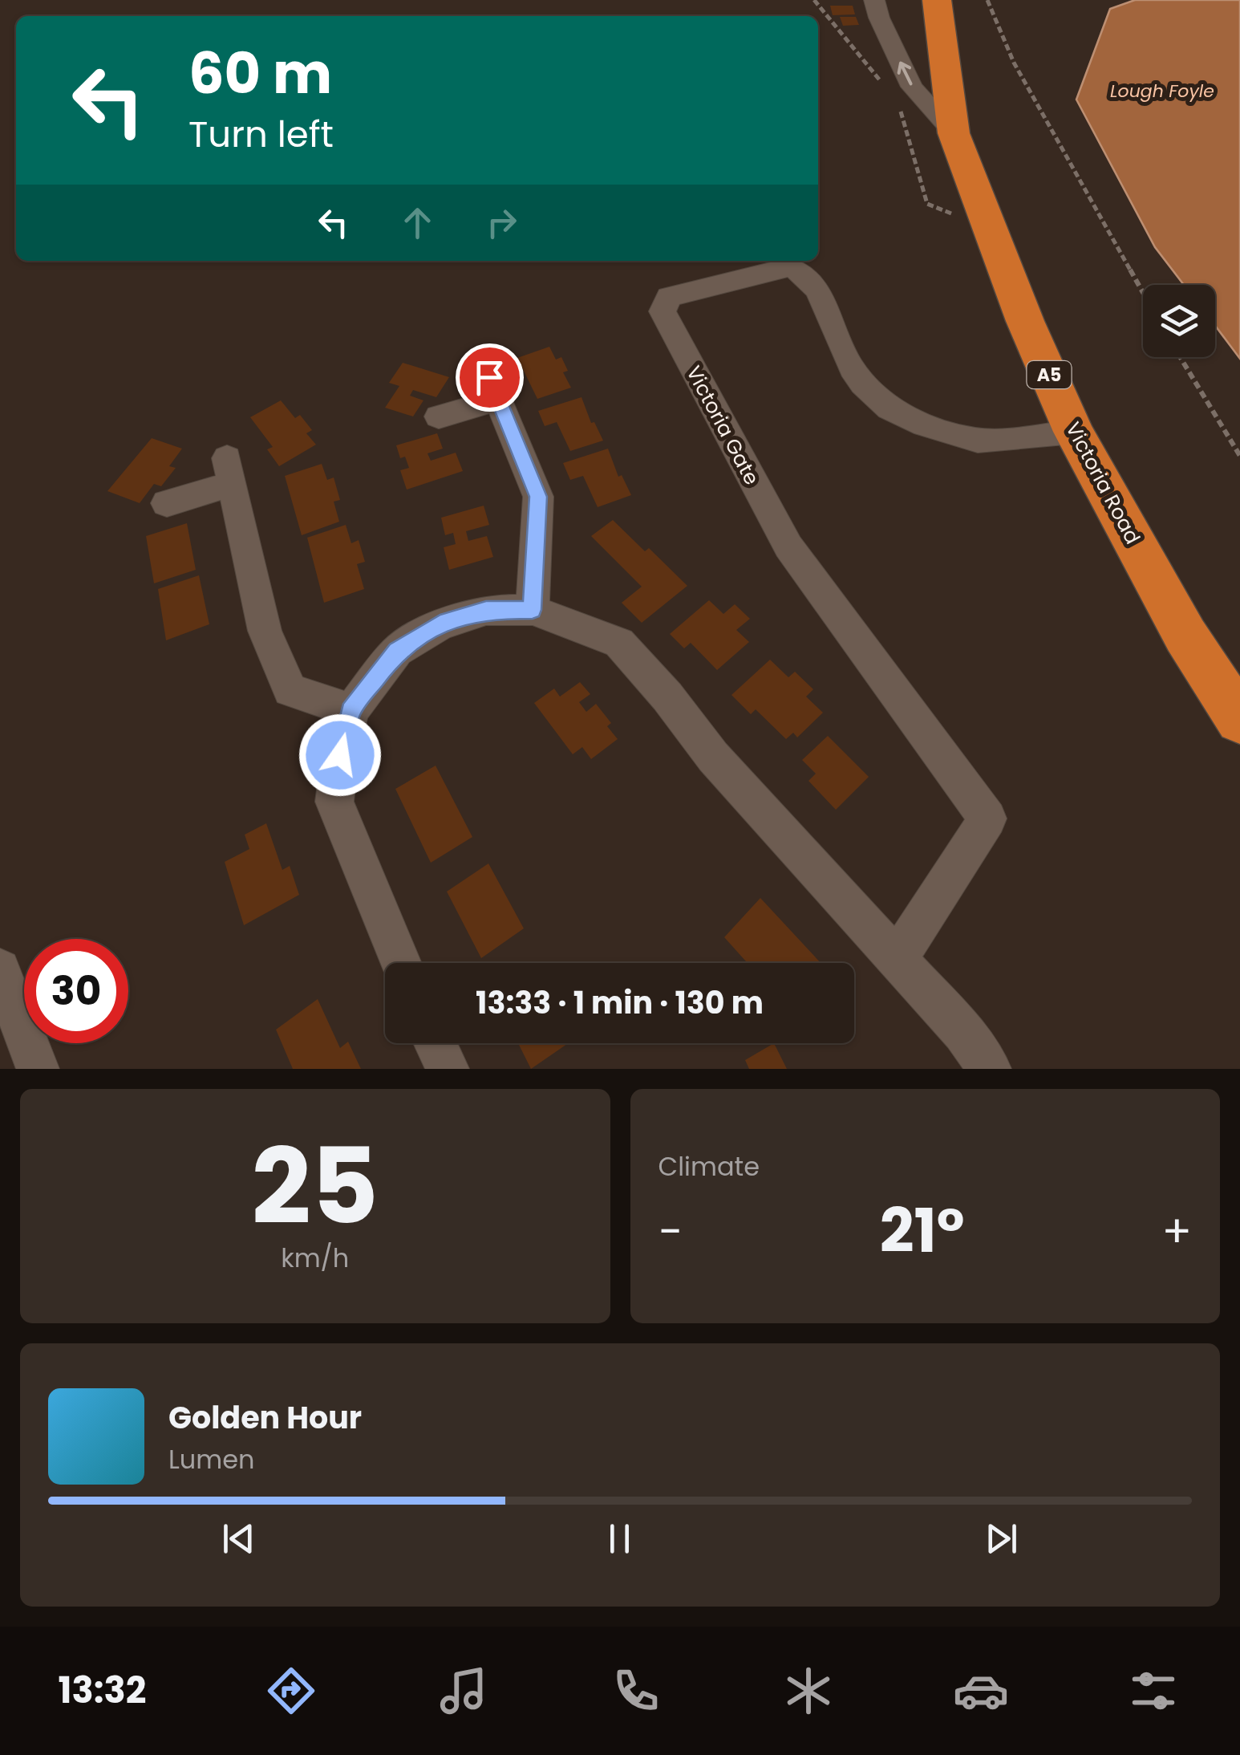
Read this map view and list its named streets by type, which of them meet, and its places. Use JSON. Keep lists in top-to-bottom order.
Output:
{
  "streets": {
    "highway": ["A5", "Victoria Road"],
    "street": ["Victoria Gate"]
  },
  "crossings": [
    ["Victoria Gate", "Victoria Road"]
  ],
  "water": ["Lough Foyle"],
  "page": {
    "turn": ["60 m", "Turn left"],
    "limit": "30",
    "trip": "13:33 · 1 min · 130 m",
    "tile": [
      ["25", "km/h"],
      "Climate"
    ],
    "heat": ["−", "21°", "+"],
    "song": ["Golden Hour", "Lumen"],
    "tabs": "13:32"
  }
}
